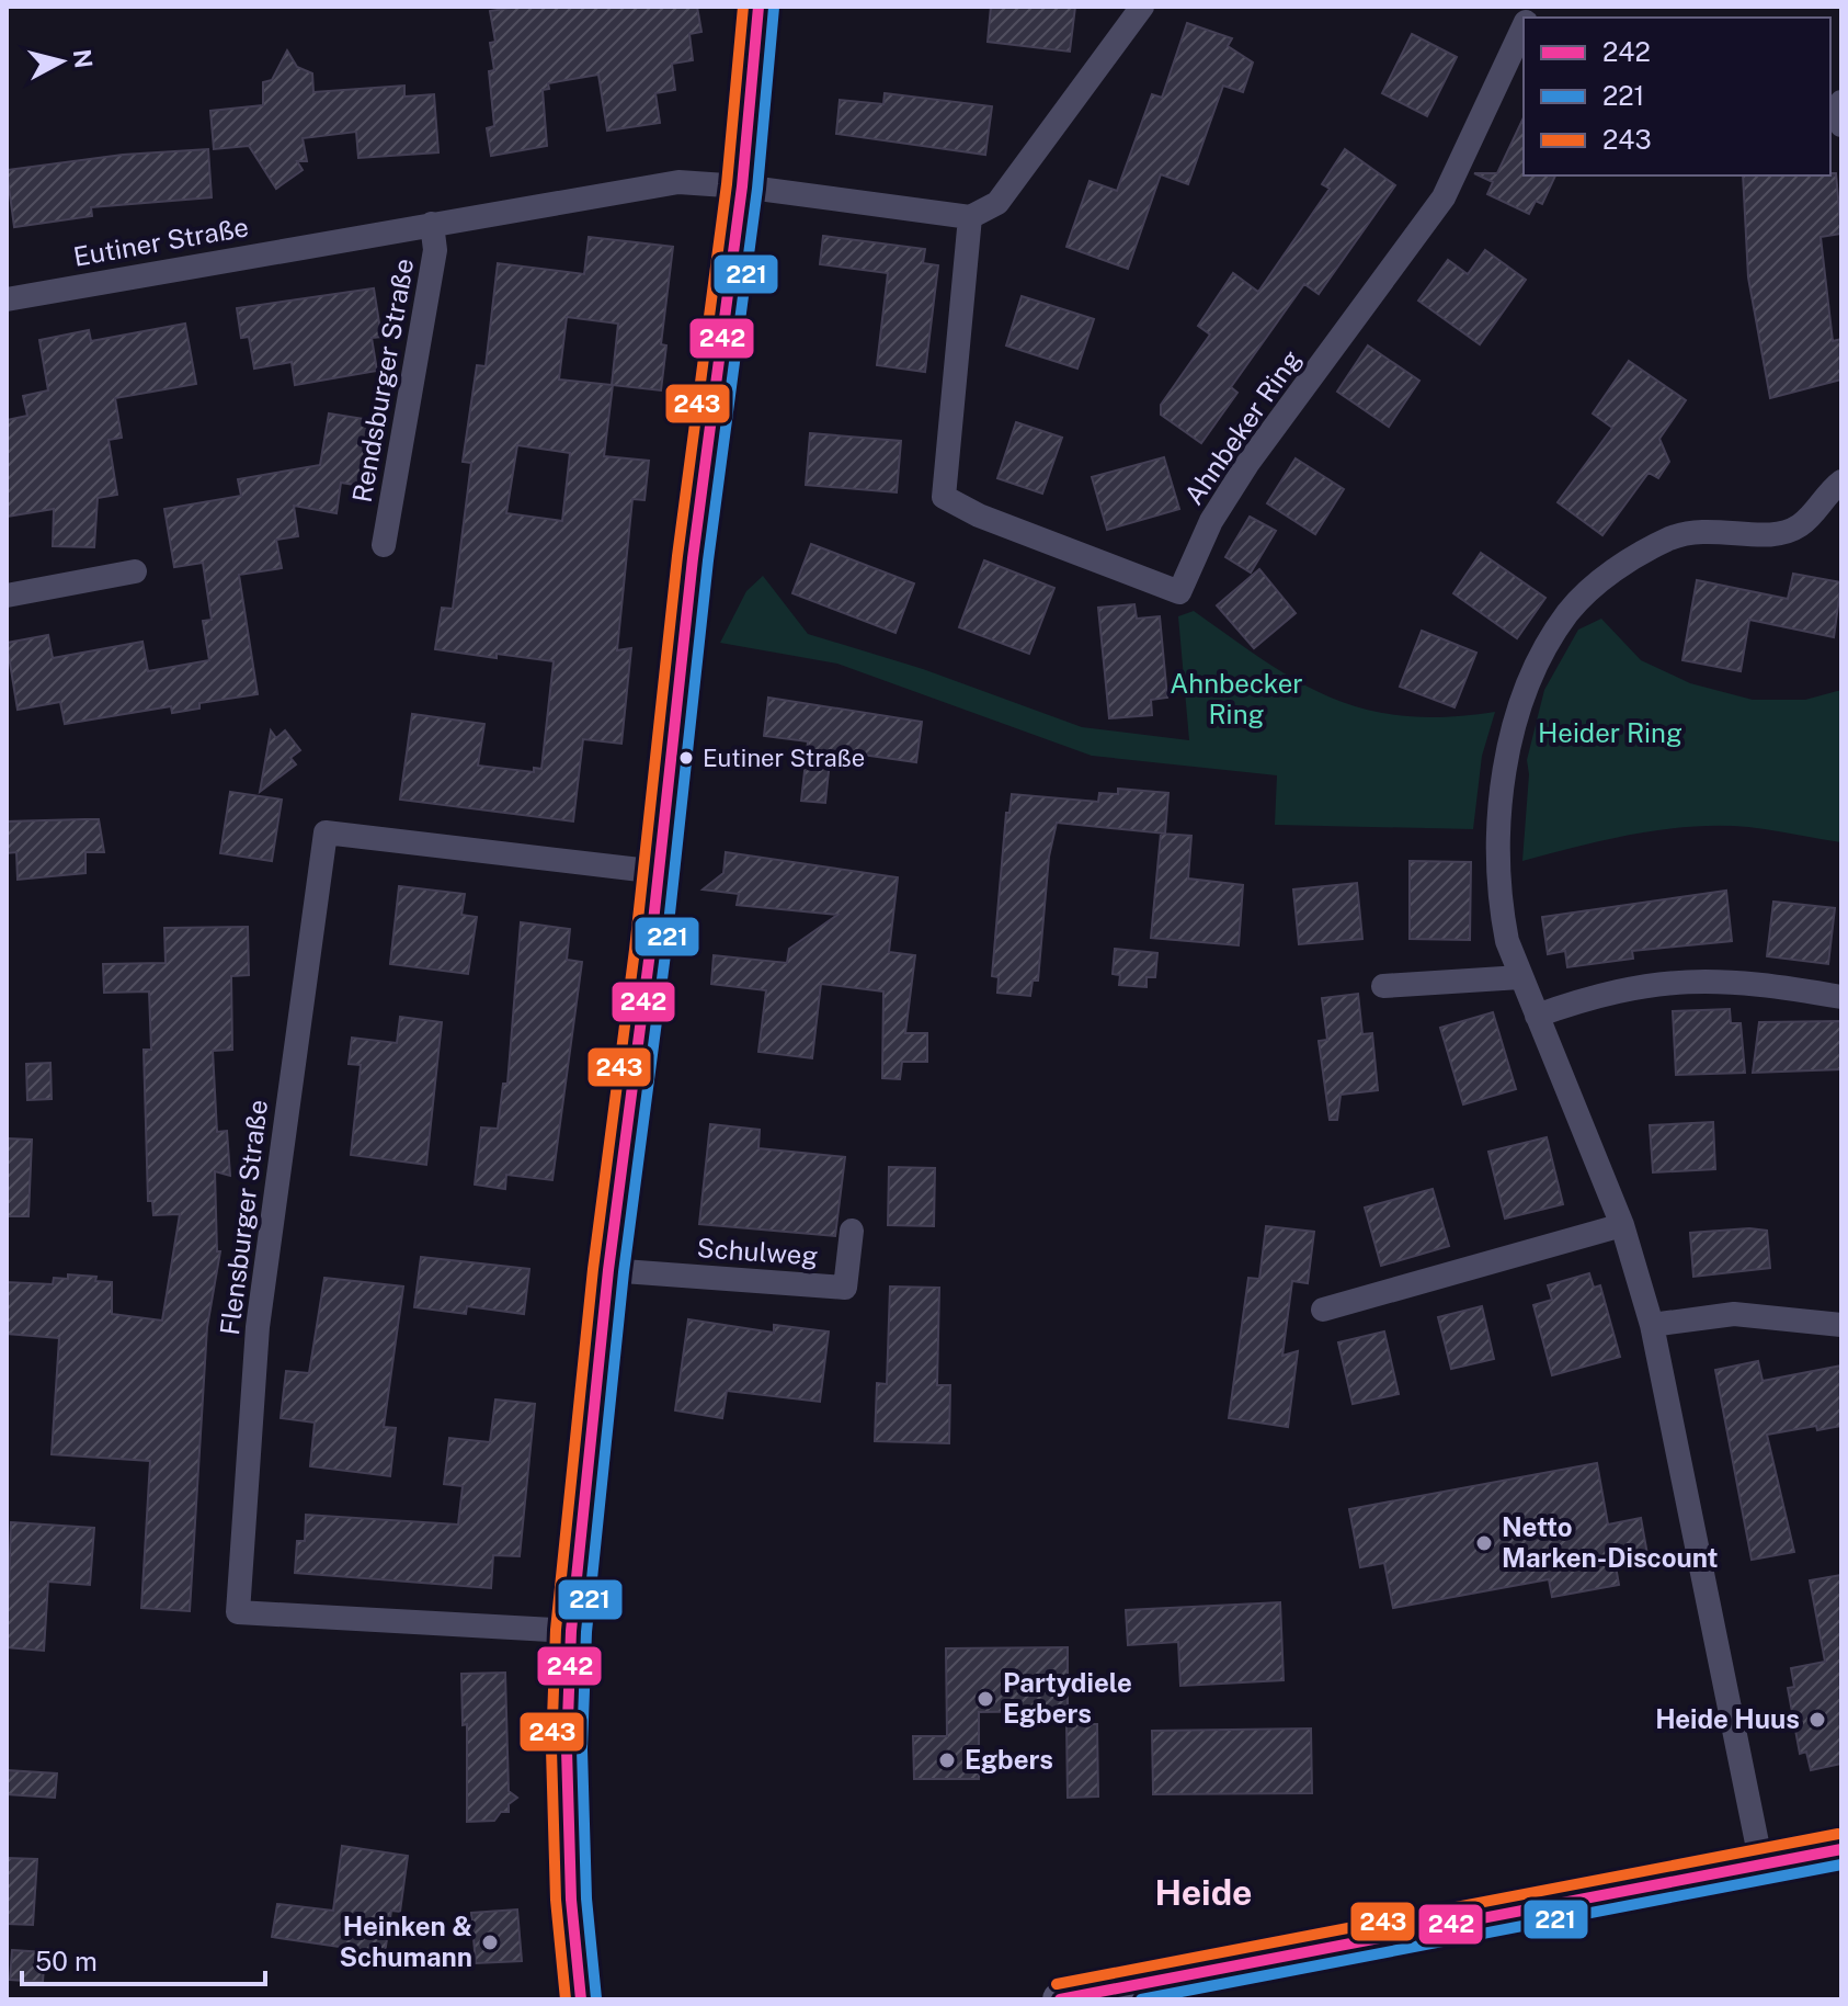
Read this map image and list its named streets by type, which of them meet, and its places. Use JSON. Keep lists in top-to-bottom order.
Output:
{
  "streets": {
    "street": [
      "Eutiner Straße",
      "Rendsburger Straße",
      "Ahnbeker Ring",
      "Flensburger Straße",
      "Schulweg"
    ]
  },
  "crossings": [
    ["Eutiner Straße", "Rendsburger Straße"]
  ],
  "districts": ["Heide"],
  "parks": ["Ahnbecker Ring", "Heider Ring"],
  "places": [
    "Eutiner Straße",
    "Netto Marken-Discount",
    "Partydiele Egbers",
    "Heide Huus",
    "Egbers",
    "Heinken & Schumann"
  ],
  "lines": ["transit line 242", "transit line 243", "transit line 221"],
  "legend": ["242", "221", "243"],
  "scale_bar": "50 m",
  "north": "right"
}
